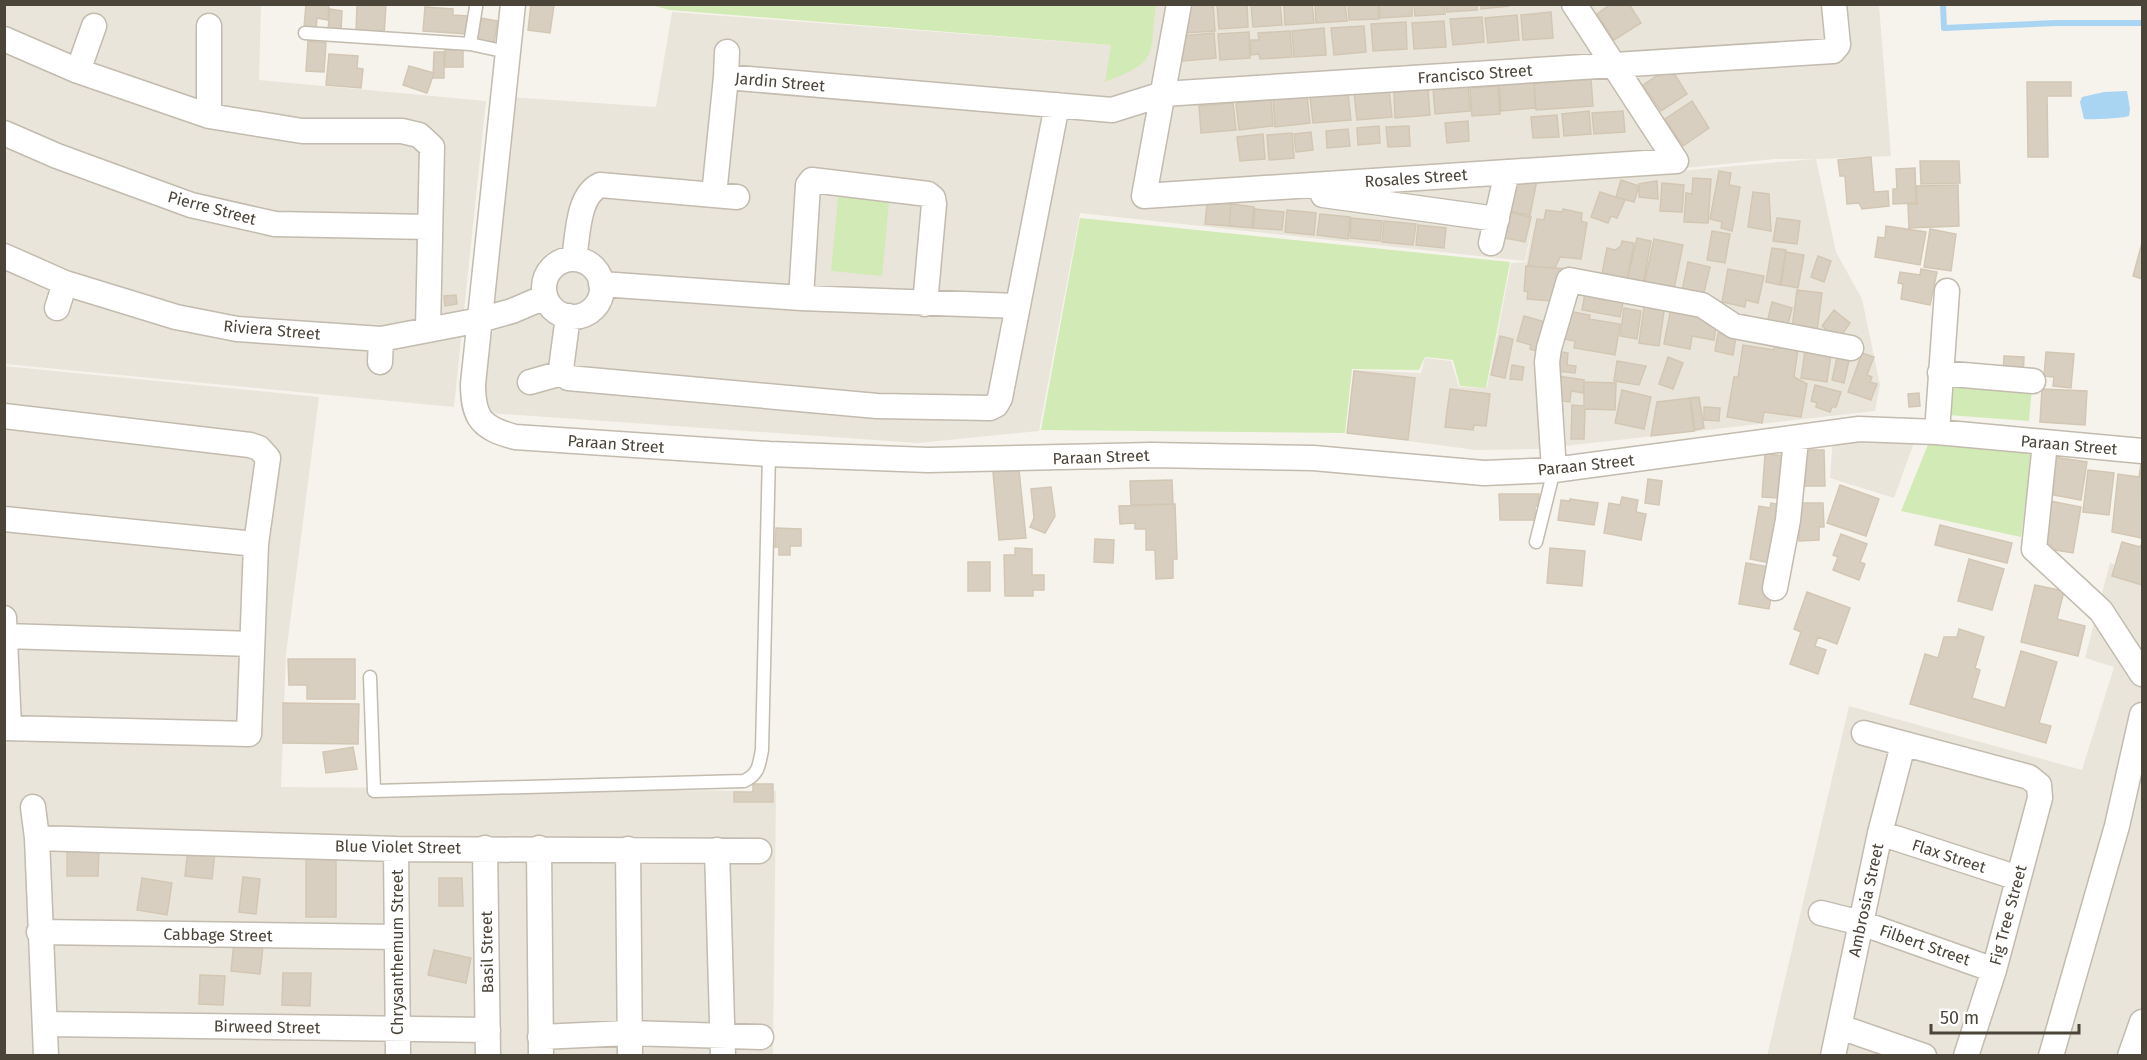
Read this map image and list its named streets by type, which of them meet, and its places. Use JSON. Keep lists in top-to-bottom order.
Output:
{
  "streets": {
    "street": [
      "Francisco Street",
      "Jardin Street",
      "Rosales Street",
      "Pierre Street",
      "Riviera Street",
      "Paraan Street",
      "Blue Violet Street",
      "Flax Street",
      "Ambrosia Street",
      "Fig Tree Street",
      "Cabbage Street",
      "Filbert Street",
      "Chrysanthemum Street",
      "Basil Street",
      "Birweed Street"
    ]
  },
  "crossings": [
    ["Francisco Street", "Jardin Street"],
    ["Francisco Street", "Rosales Street"],
    ["Jardin Street", "Riviera Street"],
    ["Riviera Street", "Paraan Street"],
    ["Blue Violet Street", "Chrysanthemum Street"],
    ["Blue Violet Street", "Basil Street"],
    ["Flax Street", "Ambrosia Street"],
    ["Flax Street", "Fig Tree Street"],
    ["Ambrosia Street", "Fig Tree Street"],
    ["Ambrosia Street", "Filbert Street"],
    ["Fig Tree Street", "Filbert Street"],
    ["Cabbage Street", "Chrysanthemum Street"],
    ["Chrysanthemum Street", "Birweed Street"],
    ["Basil Street", "Birweed Street"]
  ],
  "scale_bar": "50 m"
}
